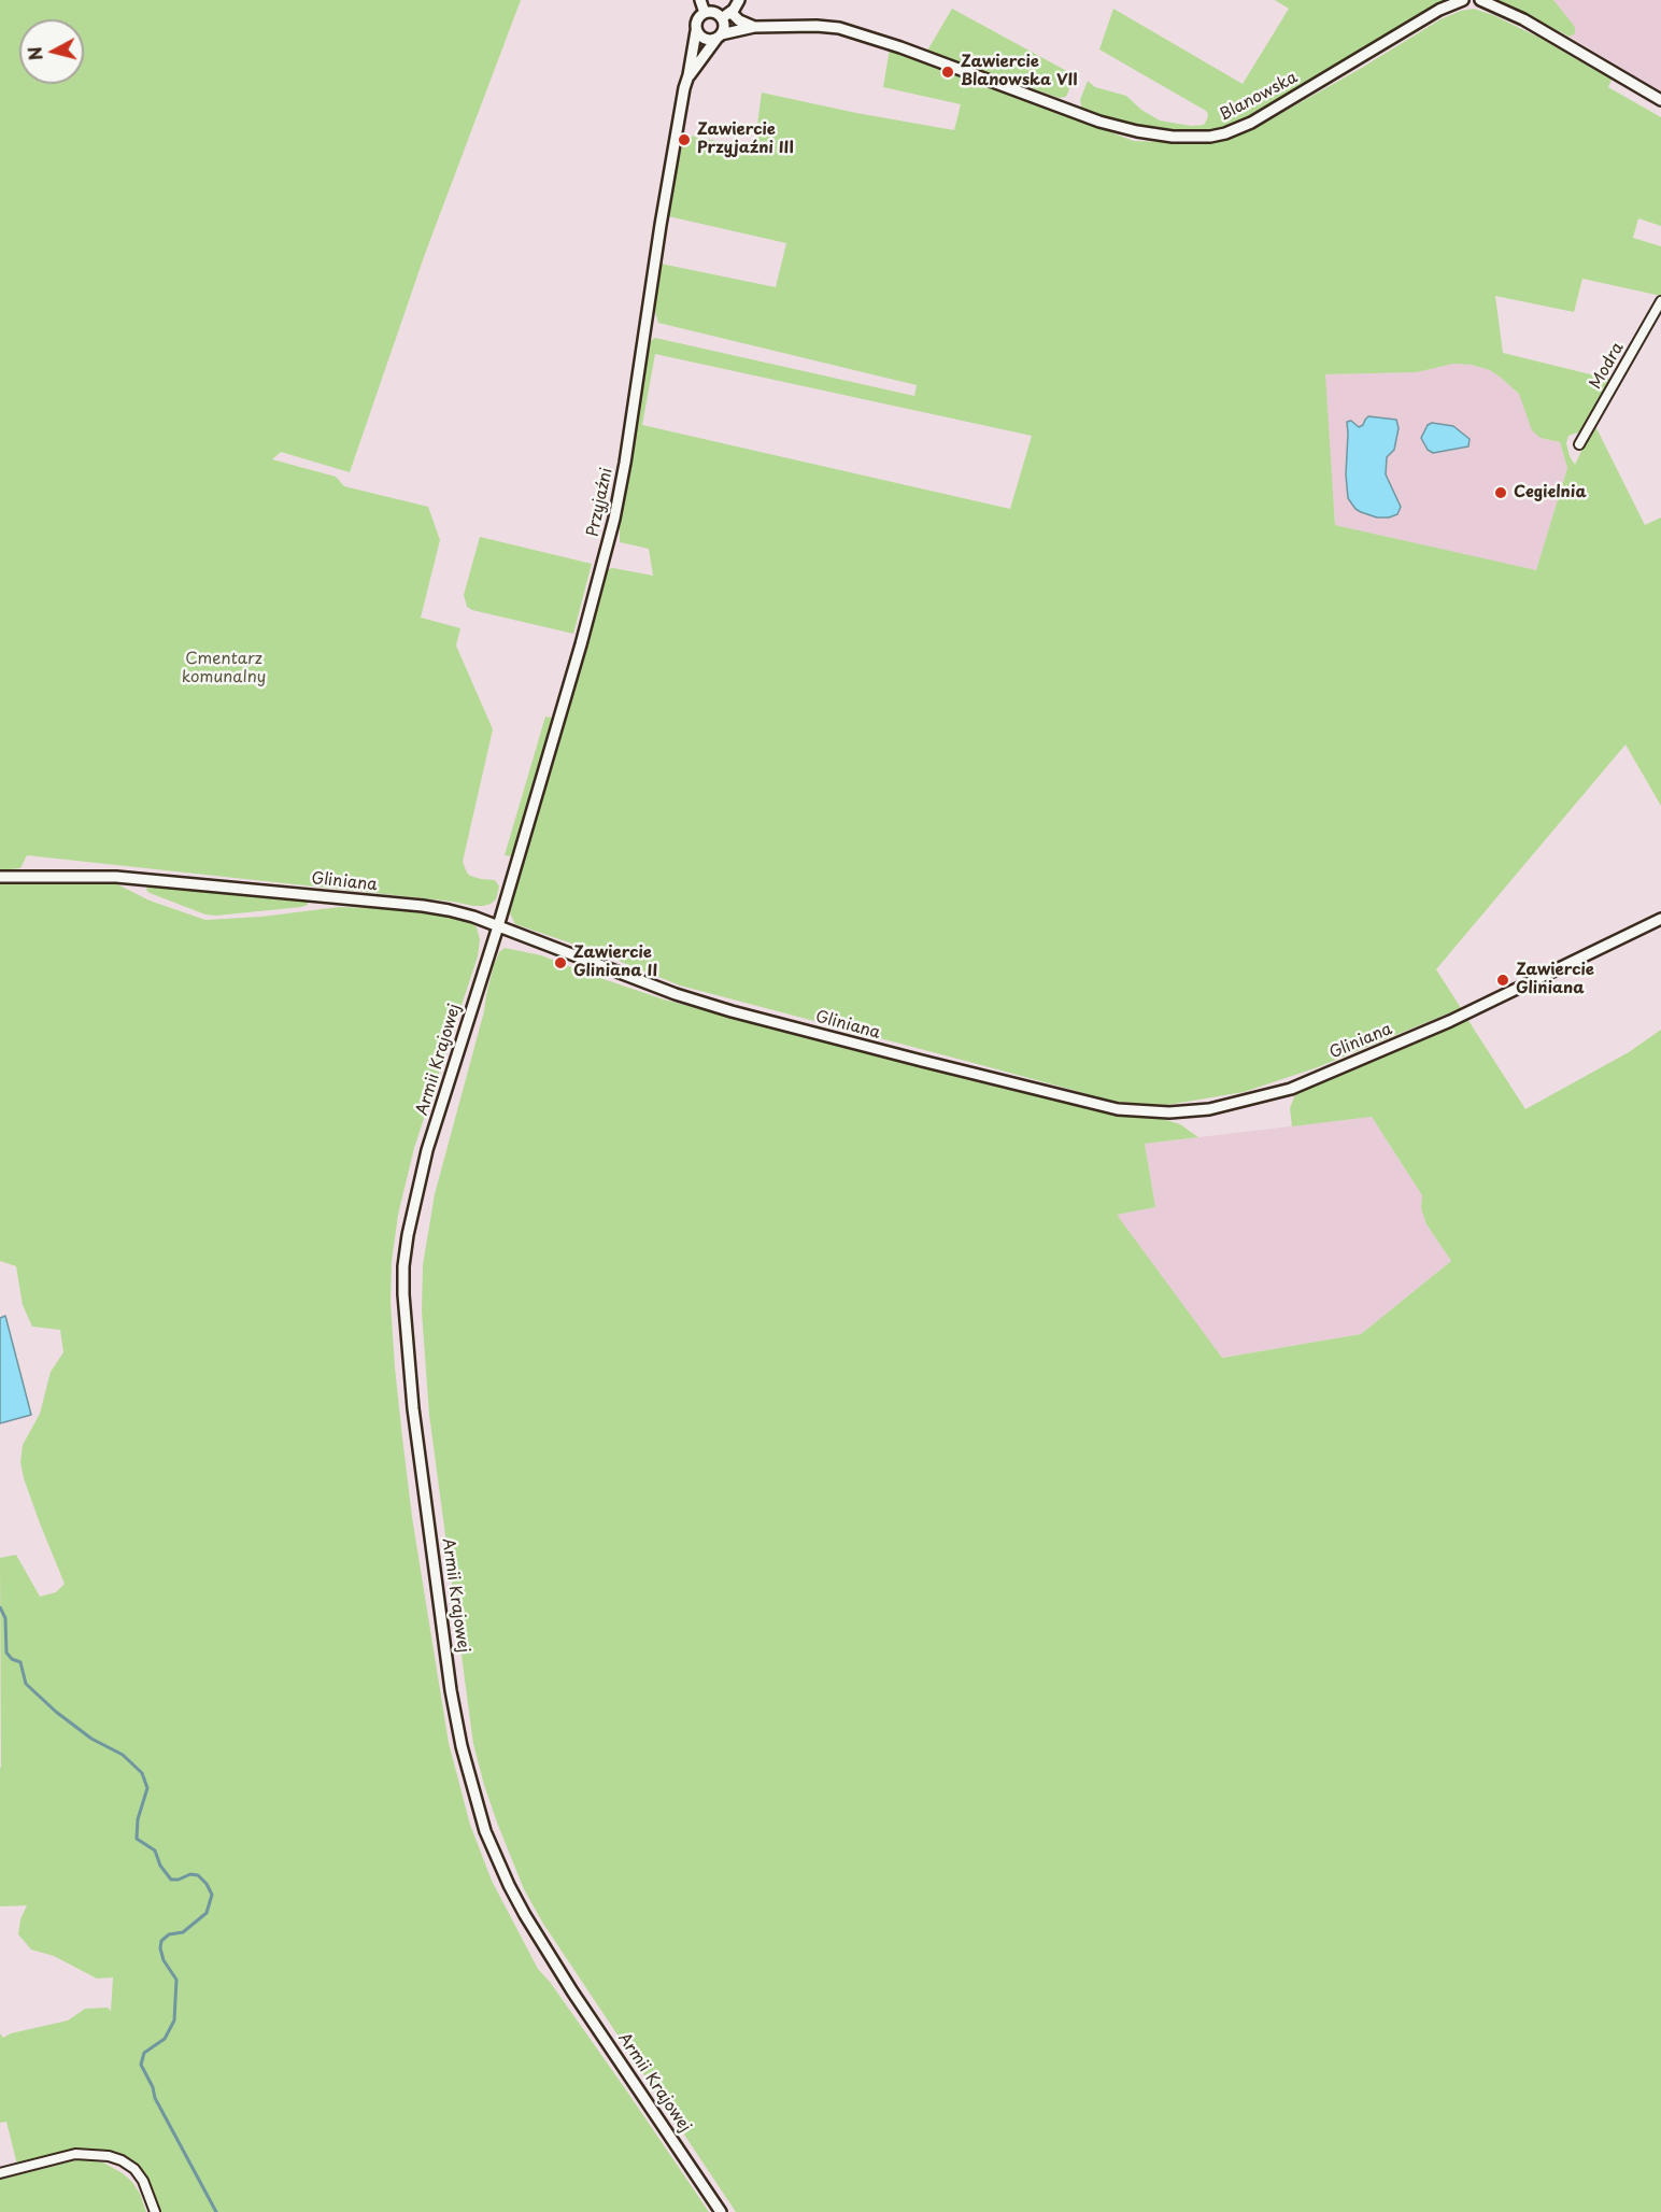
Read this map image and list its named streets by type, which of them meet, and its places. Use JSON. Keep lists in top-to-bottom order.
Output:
{
  "streets": {
    "street": [
      "Blanowska",
      "Modra",
      "Przyjaźni",
      "Gliniana",
      "Armii Krajowej"
    ]
  },
  "crossings": [
    ["Blanowska", "Przyjaźni"],
    ["Przyjaźni", "Gliniana"],
    ["Przyjaźni", "Armii Krajowej"],
    ["Gliniana", "Armii Krajowej"]
  ],
  "parks": ["Cmentarz komunalny"],
  "places": [
    "Zawiercie Blanowska VII",
    "Zawiercie Przyjaźni III",
    "Cegielnia",
    "Zawiercie Gliniana II",
    "Zawiercie Gliniana"
  ],
  "north": "left"
}
